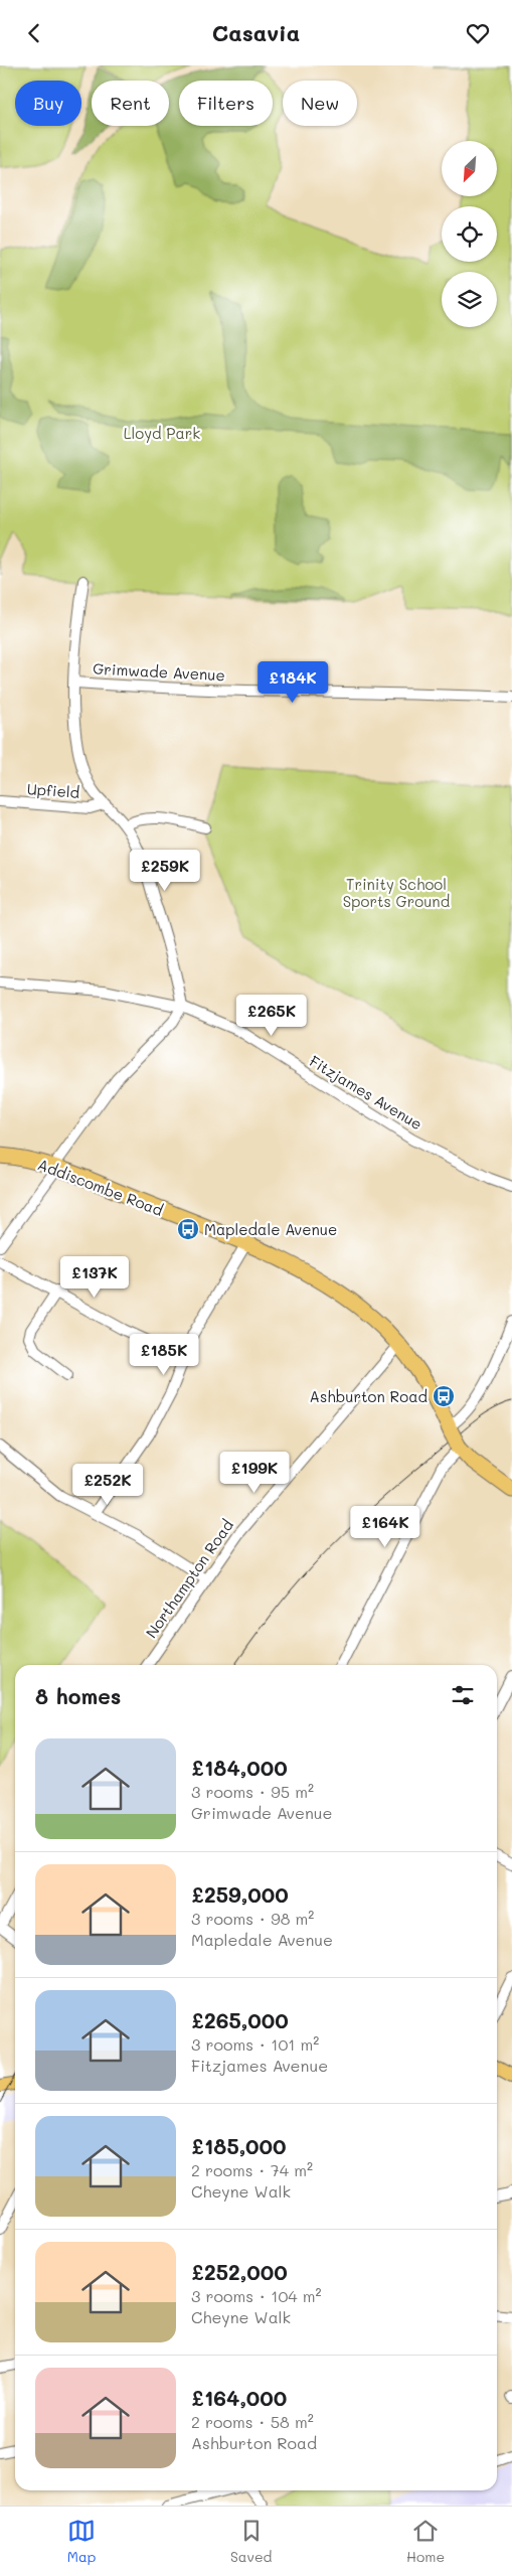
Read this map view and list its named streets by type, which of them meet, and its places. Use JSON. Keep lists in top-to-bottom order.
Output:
{
  "streets": {
    "highway": ["Addiscombe Road"],
    "street": [
      "Grimwade Avenue",
      "Upfield",
      "Fitzjames Avenue",
      "Northampton Road"
    ]
  },
  "crossings": [
    ["Addiscombe Road", "Northampton Road"]
  ],
  "parks": ["Lloyd Park", "Trinity School Sports Ground"],
  "places": {
    "bus stop": ["Mapledale Avenue", "Ashburton Road"]
  },
  "north": "bottom left",
  "page": {
    "header": "Casavia",
    "chip": [
      "Buy",
      "Rent",
      "Filters",
      "New"
    ],
    "price": [
      "£184K",
      "£259K",
      "£265K",
      "£137K",
      "£185K",
      "£199K",
      "£252K",
      "£164K"
    ],
    "heading": "8 homes",
    "list": [
      {
        "name": "£184,000",
        "note": "3 rooms · 95 m² · Grimwade Avenue"
      },
      {
        "name": "£259,000",
        "note": "3 rooms · 98 m² · Mapledale Avenue"
      },
      {
        "name": "£265,000",
        "note": "3 rooms · 101 m² · Fitzjames Avenue"
      },
      {
        "name": "£185,000",
        "note": "2 rooms · 74 m² · Cheyne Walk"
      },
      {
        "name": "£252,000",
        "note": "3 rooms · 104 m² · Cheyne Walk"
      },
      {
        "name": "£164,000",
        "note": "2 rooms · 58 m² · Ashburton Road"
      }
    ],
    "tabs": ["Map", "Saved", "Home"]
  }
}
